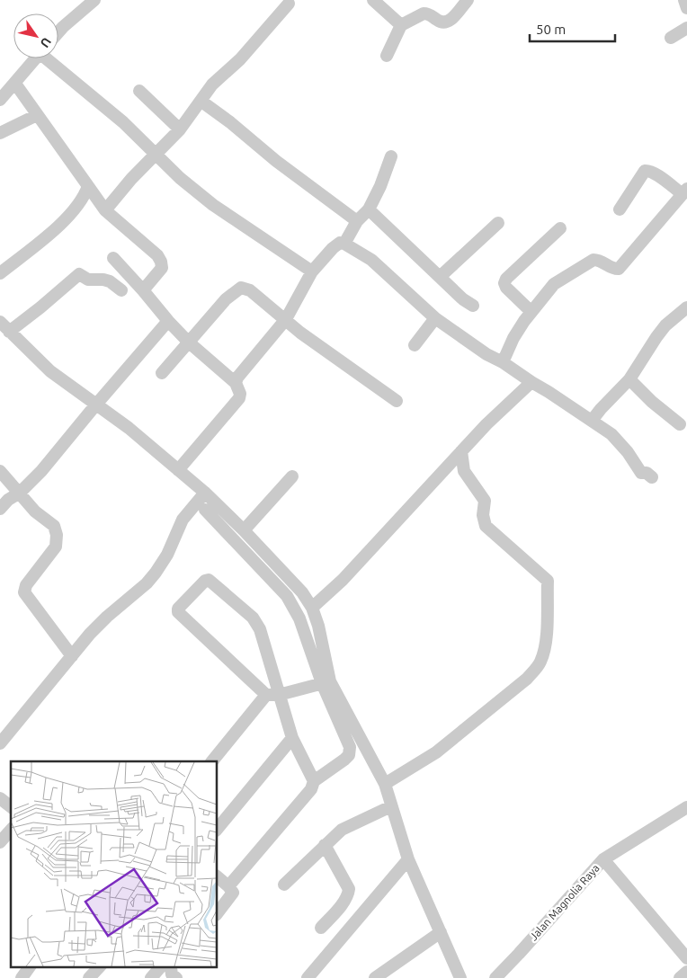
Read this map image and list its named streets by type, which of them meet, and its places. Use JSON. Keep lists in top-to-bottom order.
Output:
{
  "streets": {
    "street": ["Jalan Magnolia Raya"]
  },
  "scale_bar": "50 m",
  "north": "bottom right"
}
